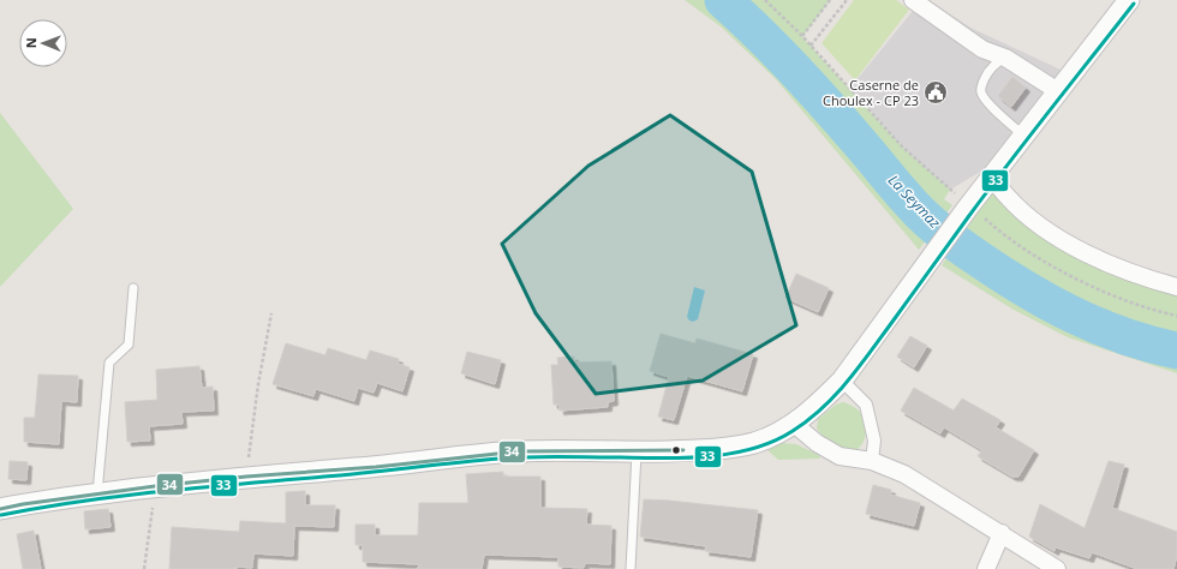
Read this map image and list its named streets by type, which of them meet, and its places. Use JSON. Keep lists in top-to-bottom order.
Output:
{
  "water": ["La Seymaz"],
  "places": {
    "public building": ["Caserne de Choulex - CP 23"]
  },
  "lines": ["transit line 33", "transit line 34"],
  "north": "left"
}
